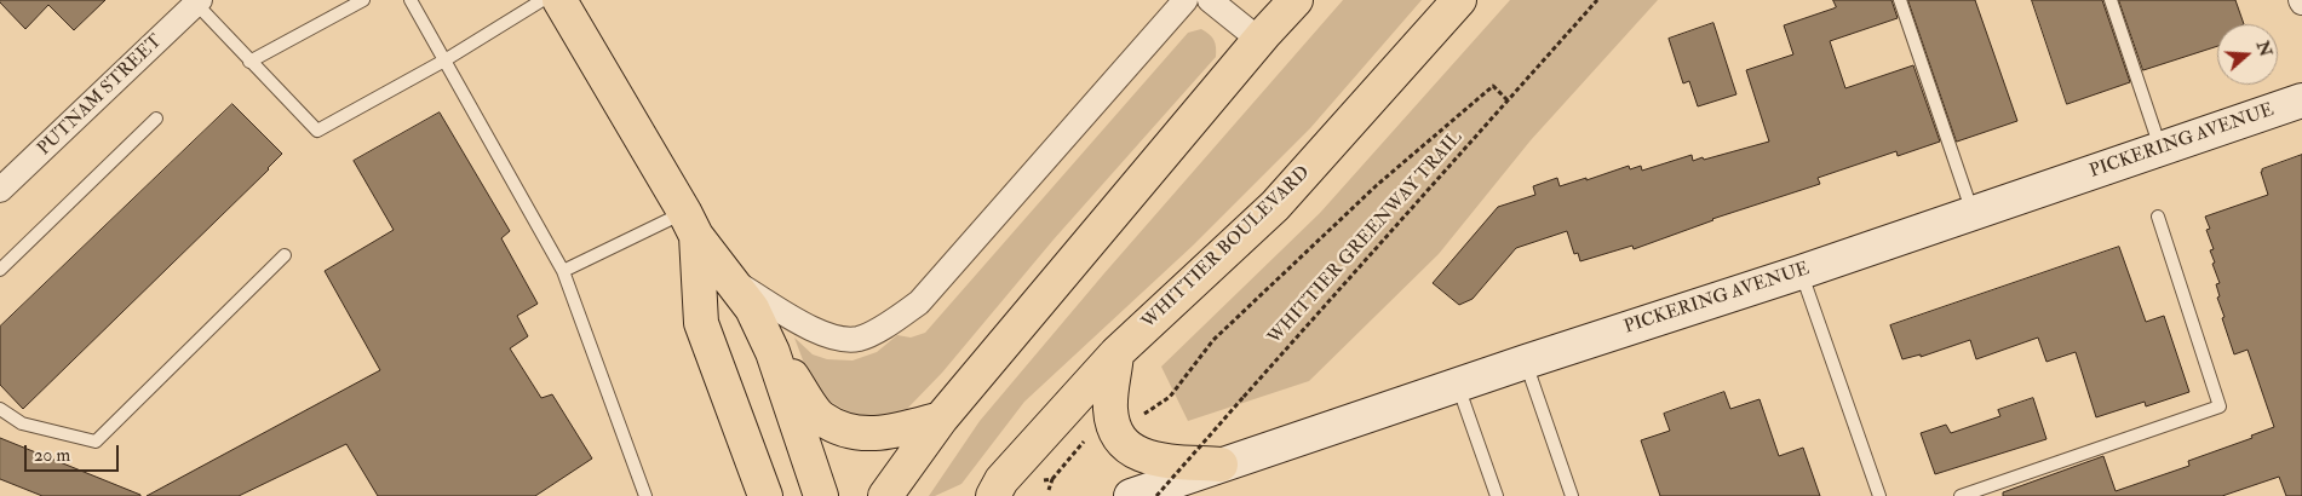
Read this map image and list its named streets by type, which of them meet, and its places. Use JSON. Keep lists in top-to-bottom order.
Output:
{
  "streets": {
    "main road": ["WHITTIER BOULEVARD"],
    "street": ["PUTNAM STREET", "PICKERING AVENUE"],
    "path": ["WHITTIER GREENWAY TRAIL"]
  },
  "scale_bar": "20 m",
  "north": "right"
}
